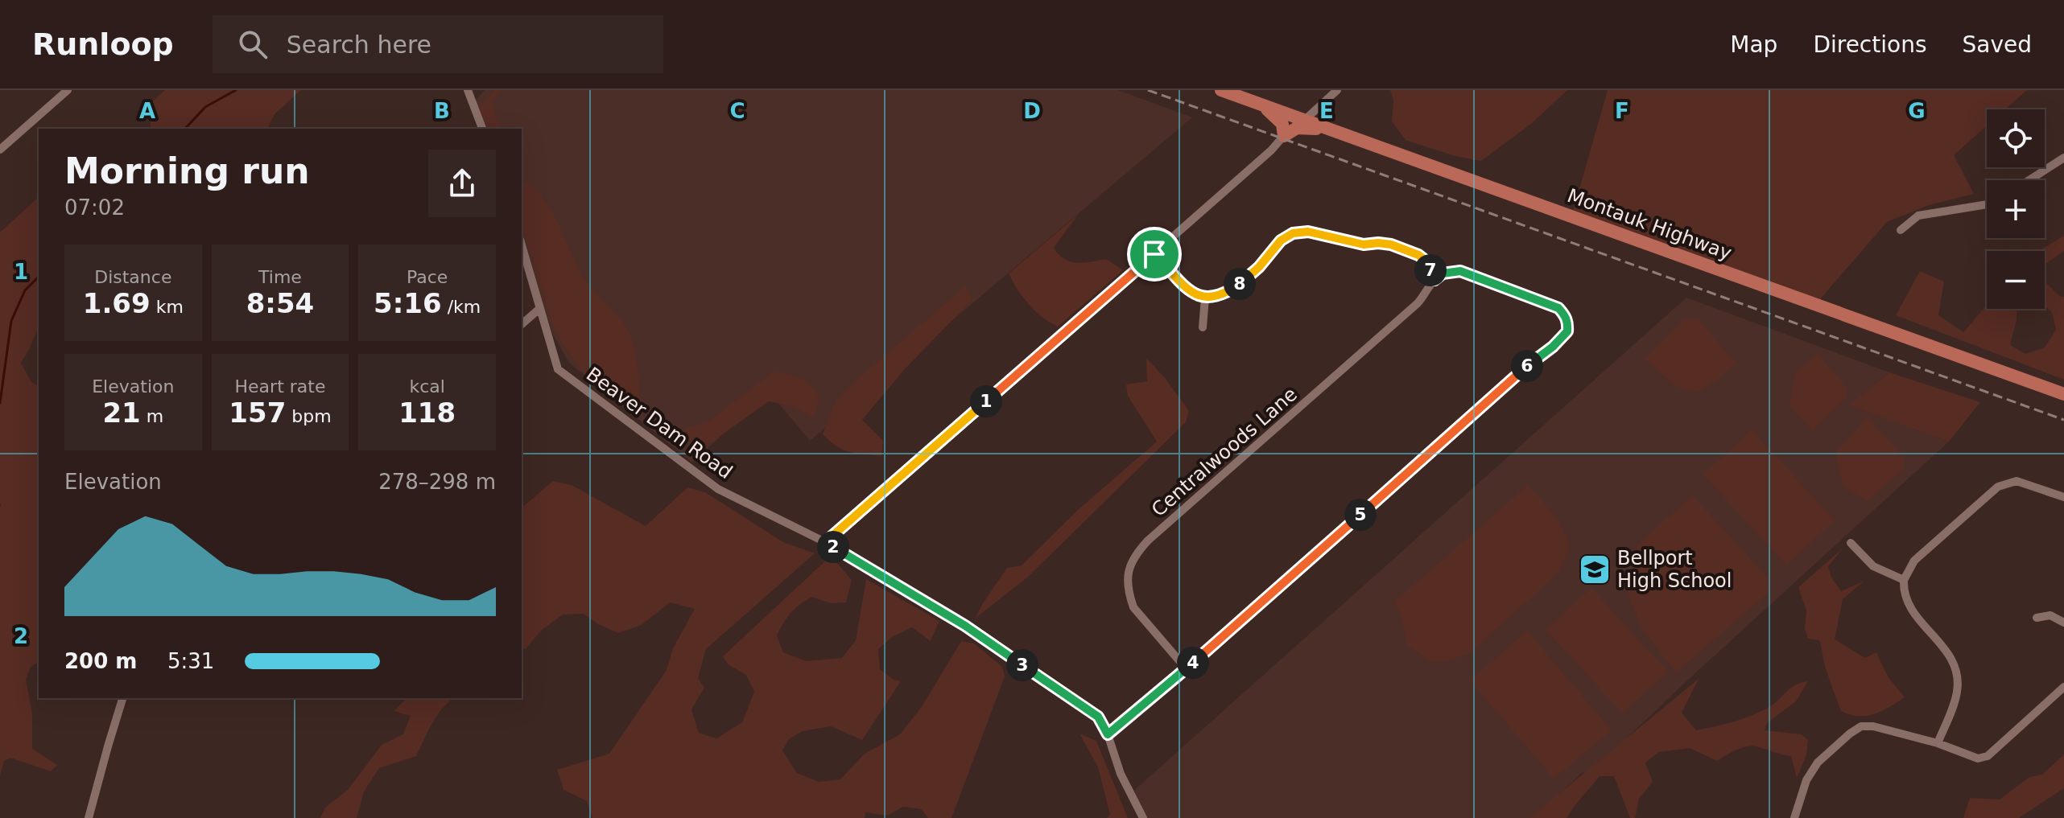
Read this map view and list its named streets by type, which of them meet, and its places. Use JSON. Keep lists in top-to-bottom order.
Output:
{
  "streets": {
    "main road": ["Montauk Highway"],
    "street": ["Beaver Dam Road", "Centralwoods Lane"]
  },
  "places": {
    "school or university": ["Bellport High School"]
  },
  "page": {
    "header": "Runloop",
    "search": "Search here",
    "nav": ["Map", "Directions", "Saved"],
    "map_buttons": ["+", "−"],
    "heading": ["Morning run", "07:02"],
    "stats": [
      ["Distance", "1.69 km"],
      ["Time", "8:54"],
      ["Pace", "5:16 /km"],
      ["Elevation", "21 m"],
      ["Heart rate", "157 bpm"],
      ["kcal", "118"]
    ],
    "pins": [
      "7",
      "8",
      "6",
      "1",
      "5",
      "2",
      "4",
      "3"
    ],
    "chart": ["Elevation", "278–298 m"],
    "list": [
      {
        "name": "200 m",
        "note": "5:31"
      }
    ]
  },
  "grid": {
    "columns": [
      "A",
      "B",
      "C",
      "D",
      "E",
      "F",
      "G"
    ],
    "rows": ["1", "2"]
  }
}
